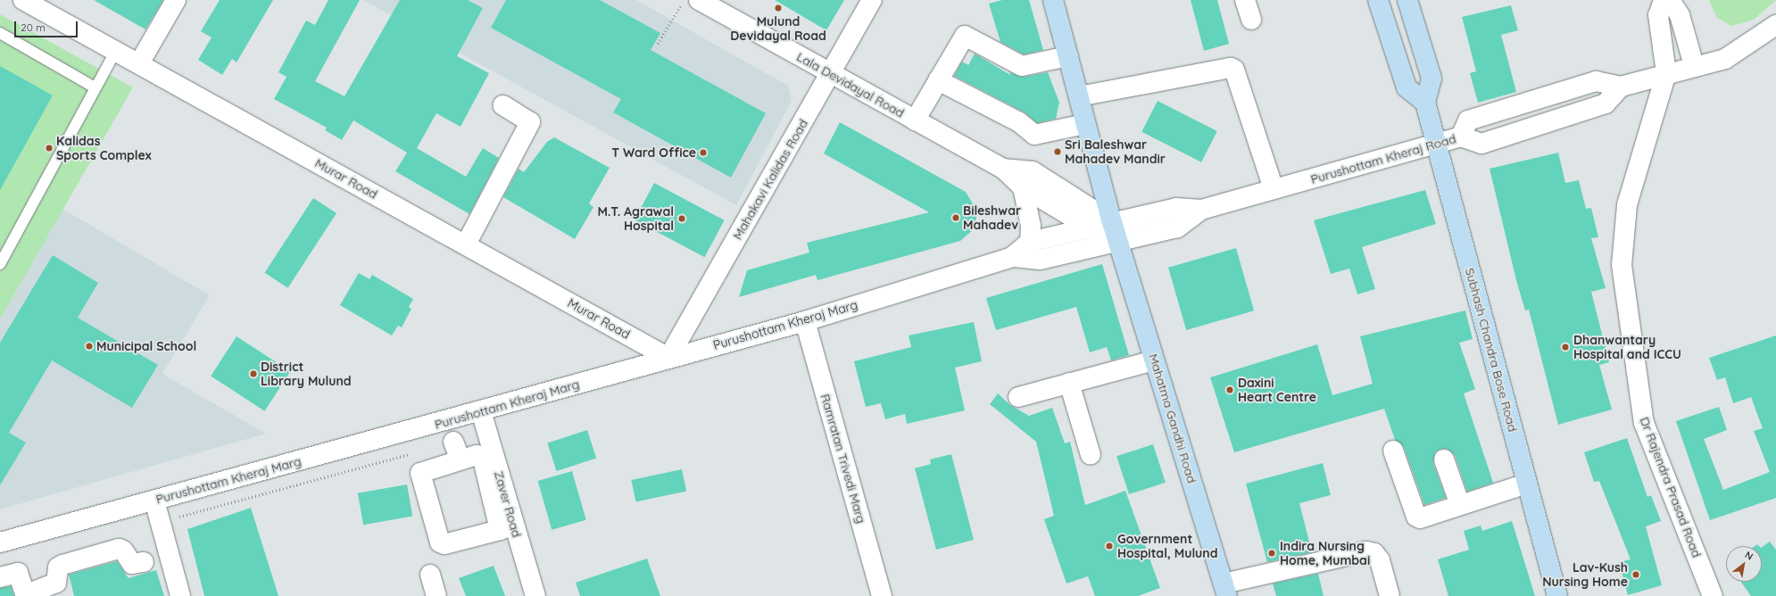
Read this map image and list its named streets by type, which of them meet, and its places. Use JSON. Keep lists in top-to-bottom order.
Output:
{
  "streets": {
    "main road": ["Subhash Chandra Bose Road", "Mahatma Gandhi Road"],
    "street": [
      "Lala Devidayal Road",
      "Purushottam Kheraj Road",
      "Murar Road",
      "Mahakavi Kalidas Road",
      "Purushottam Kheraj Marg",
      "Ramratan Trivedi Marg",
      "Dr Rajendra Prasad Road",
      "Zaver Road"
    ]
  },
  "crossings": [
    ["Lala Devidayal Road", "Mahakavi Kalidas Road"],
    ["Purushottam Kheraj Road", "Subhash Chandra Bose Road"],
    ["Murar Road", "Mahakavi Kalidas Road"],
    ["Murar Road", "Purushottam Kheraj Marg"],
    ["Mahakavi Kalidas Road", "Purushottam Kheraj Marg"],
    ["Purushottam Kheraj Marg", "Ramratan Trivedi Marg"],
    ["Purushottam Kheraj Marg", "Zaver Road"]
  ],
  "places": [
    "Mulund Devidayal Road",
    "Kalidas Sports Complex",
    "Sri Baleshwar Mahadev Mandir",
    "T Ward Office",
    "Bileshwar Mahadev",
    "M.T. Agrawal Hospital",
    "Municipal School",
    "Dhanwantary Hospital and ICCU",
    "District Library Mulund",
    "Daxini Heart Centre",
    "Government Hospital, Mulund",
    "Indira Nursing Home, Mumbai",
    "Lav-Kush Nursing Home"
  ],
  "scale_bar": "20 m",
  "north": "top right"
}
